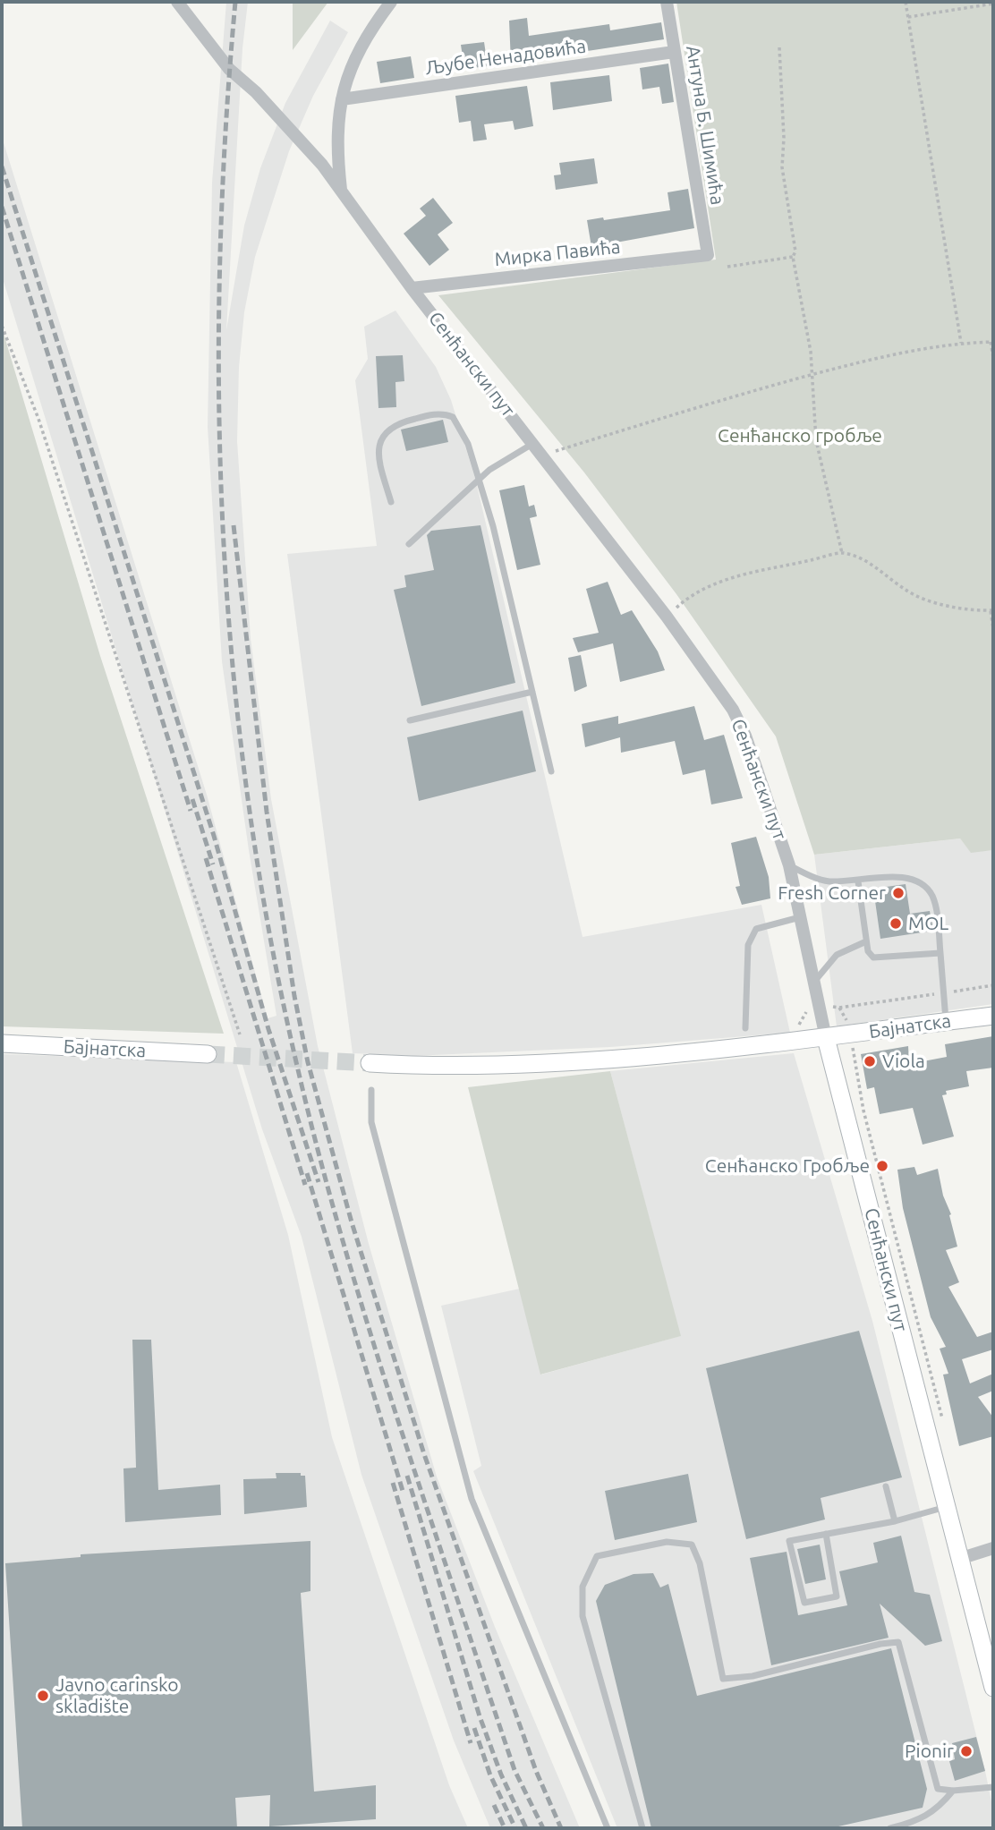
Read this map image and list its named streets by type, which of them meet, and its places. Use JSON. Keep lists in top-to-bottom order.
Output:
{
  "streets": {
    "main road": ["Сенћански пут", "Бајнатска"],
    "street": ["Љубе Ненадовића", "Антуна Б. Шимића", "Мирка Павића"]
  },
  "crossings": [
    ["Љубе Ненадовића", "Антуна Б. Шимића"],
    ["Антуна Б. Шимића", "Мирка Павића"],
    ["Мирка Павића", "Сенћански пут"],
    ["Сенћански пут", "Бајнатска"]
  ],
  "parks": ["Сенћанско гробље"],
  "places": [
    "Fresh Corner",
    "MOL",
    "Viola",
    "Сенћанско Гробље",
    "Javno carinsko skladište",
    "Pionir"
  ]
}
